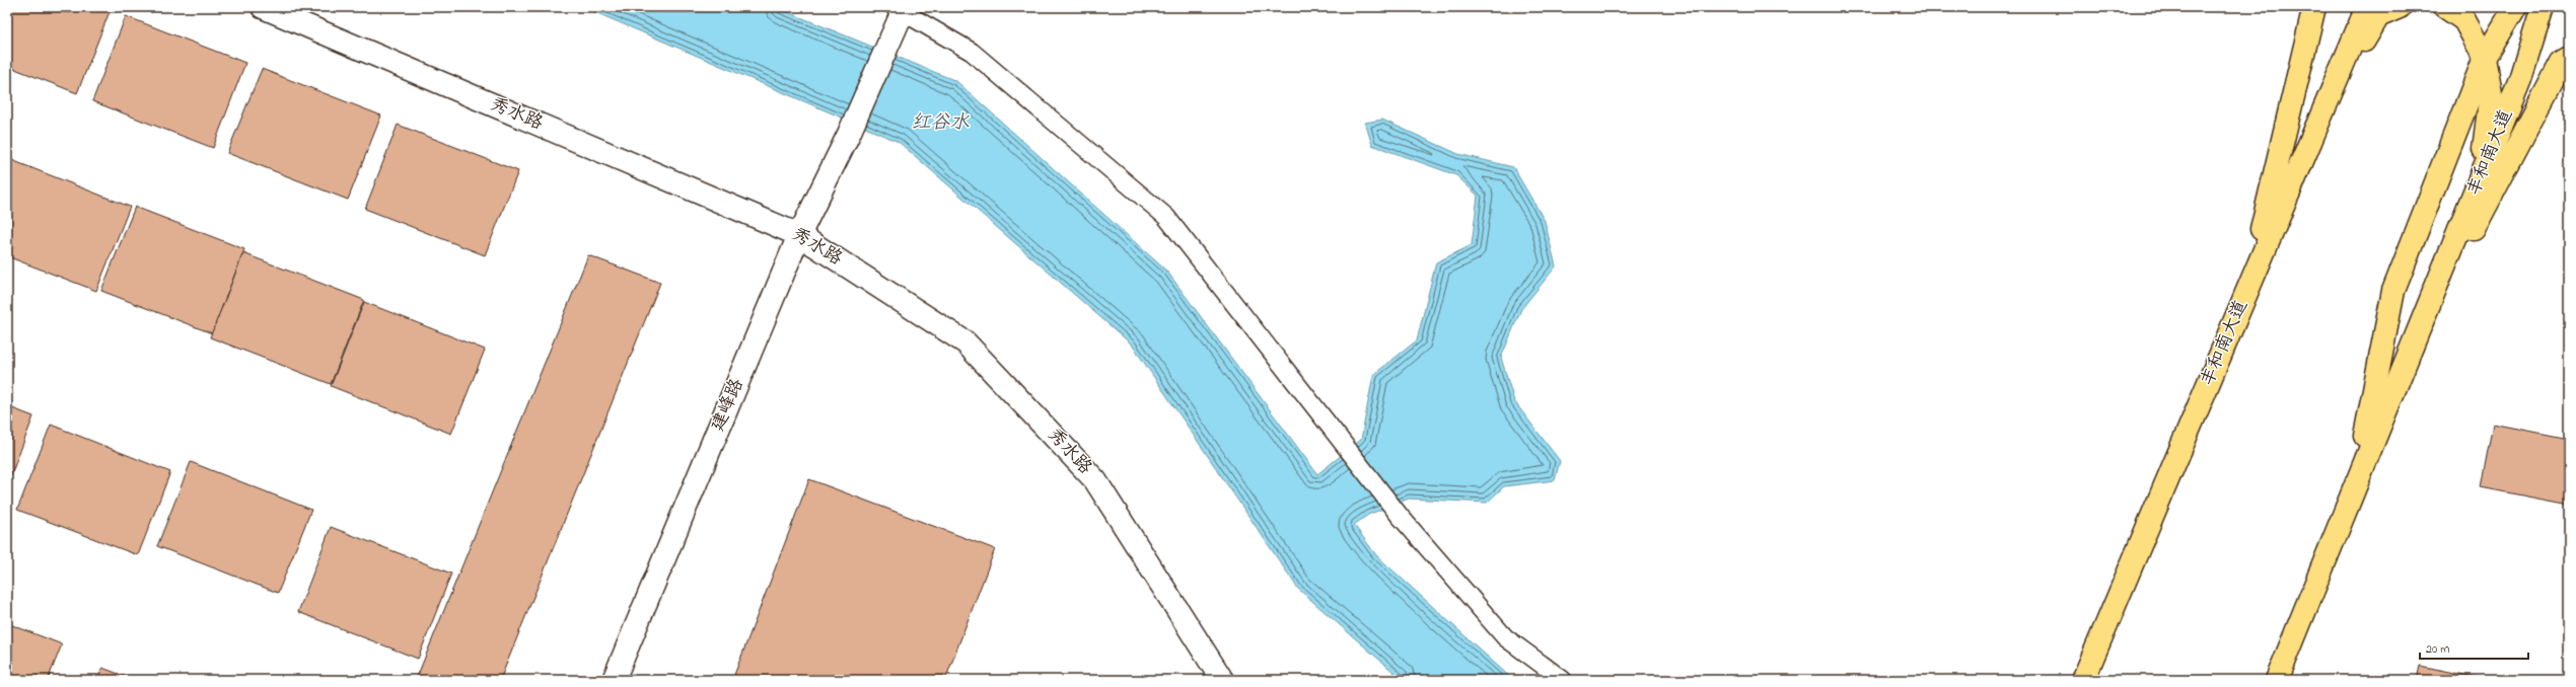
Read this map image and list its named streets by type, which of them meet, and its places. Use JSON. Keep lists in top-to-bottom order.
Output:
{
  "streets": {
    "main road": ["丰和南大道"],
    "street": ["秀水路", "建峰路"]
  },
  "crossings": [
    ["秀水路", "建峰路"]
  ],
  "water": ["红谷水"],
  "scale_bar": "20 m"
}
